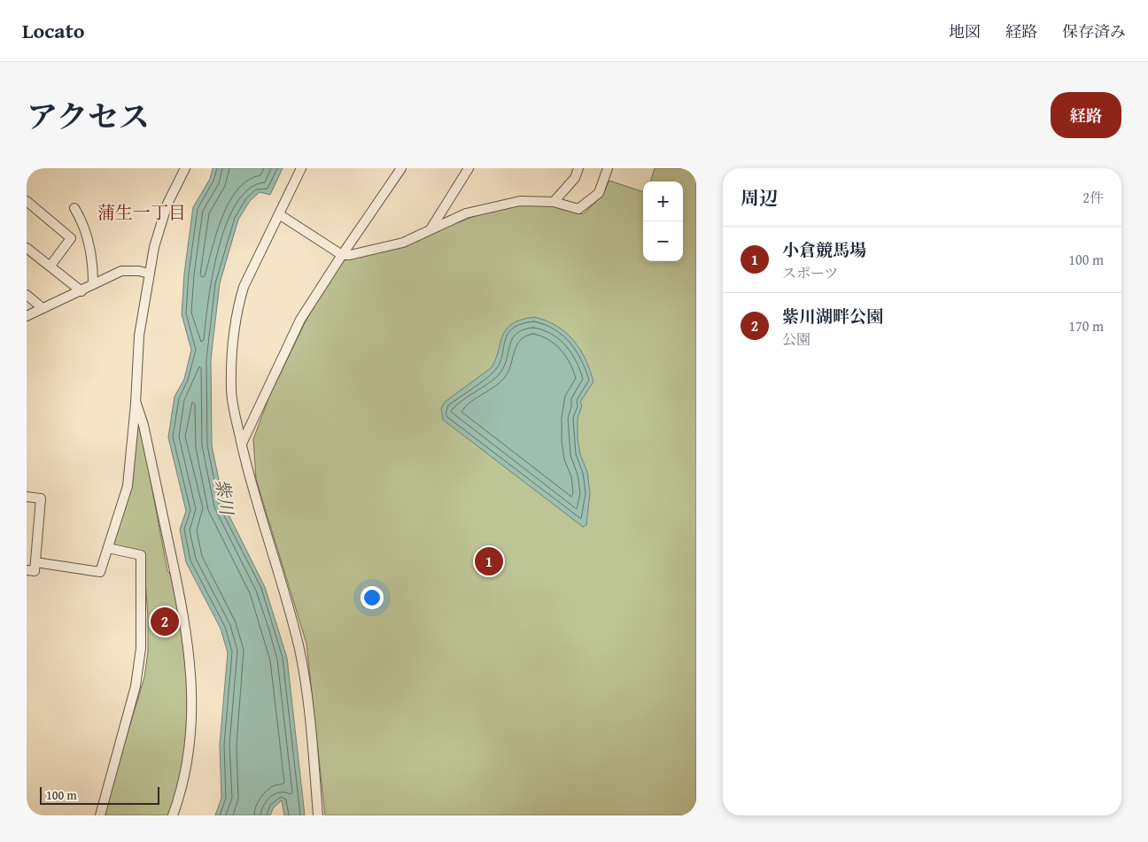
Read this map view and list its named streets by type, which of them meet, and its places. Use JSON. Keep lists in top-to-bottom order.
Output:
{
  "districts": ["蒲生一丁目"],
  "water": ["紫川"],
  "scale_bar": "100 m",
  "page": {
    "header": "Locato",
    "nav": ["地図", "経路", "保存済み"],
    "title": "アクセス",
    "buttons": "経路",
    "heading": ["周辺", "2件"],
    "map_buttons": ["+", "−"],
    "list": [
      {
        "mark": "1",
        "name": "小倉競馬場",
        "note": "スポーツ",
        "value": "100 m"
      },
      {
        "mark": "2",
        "name": "紫川湖畔公園",
        "note": "公園",
        "value": "170 m"
      }
    ],
    "pins": ["1", "2"],
    "scale": "100 m"
  }
}
